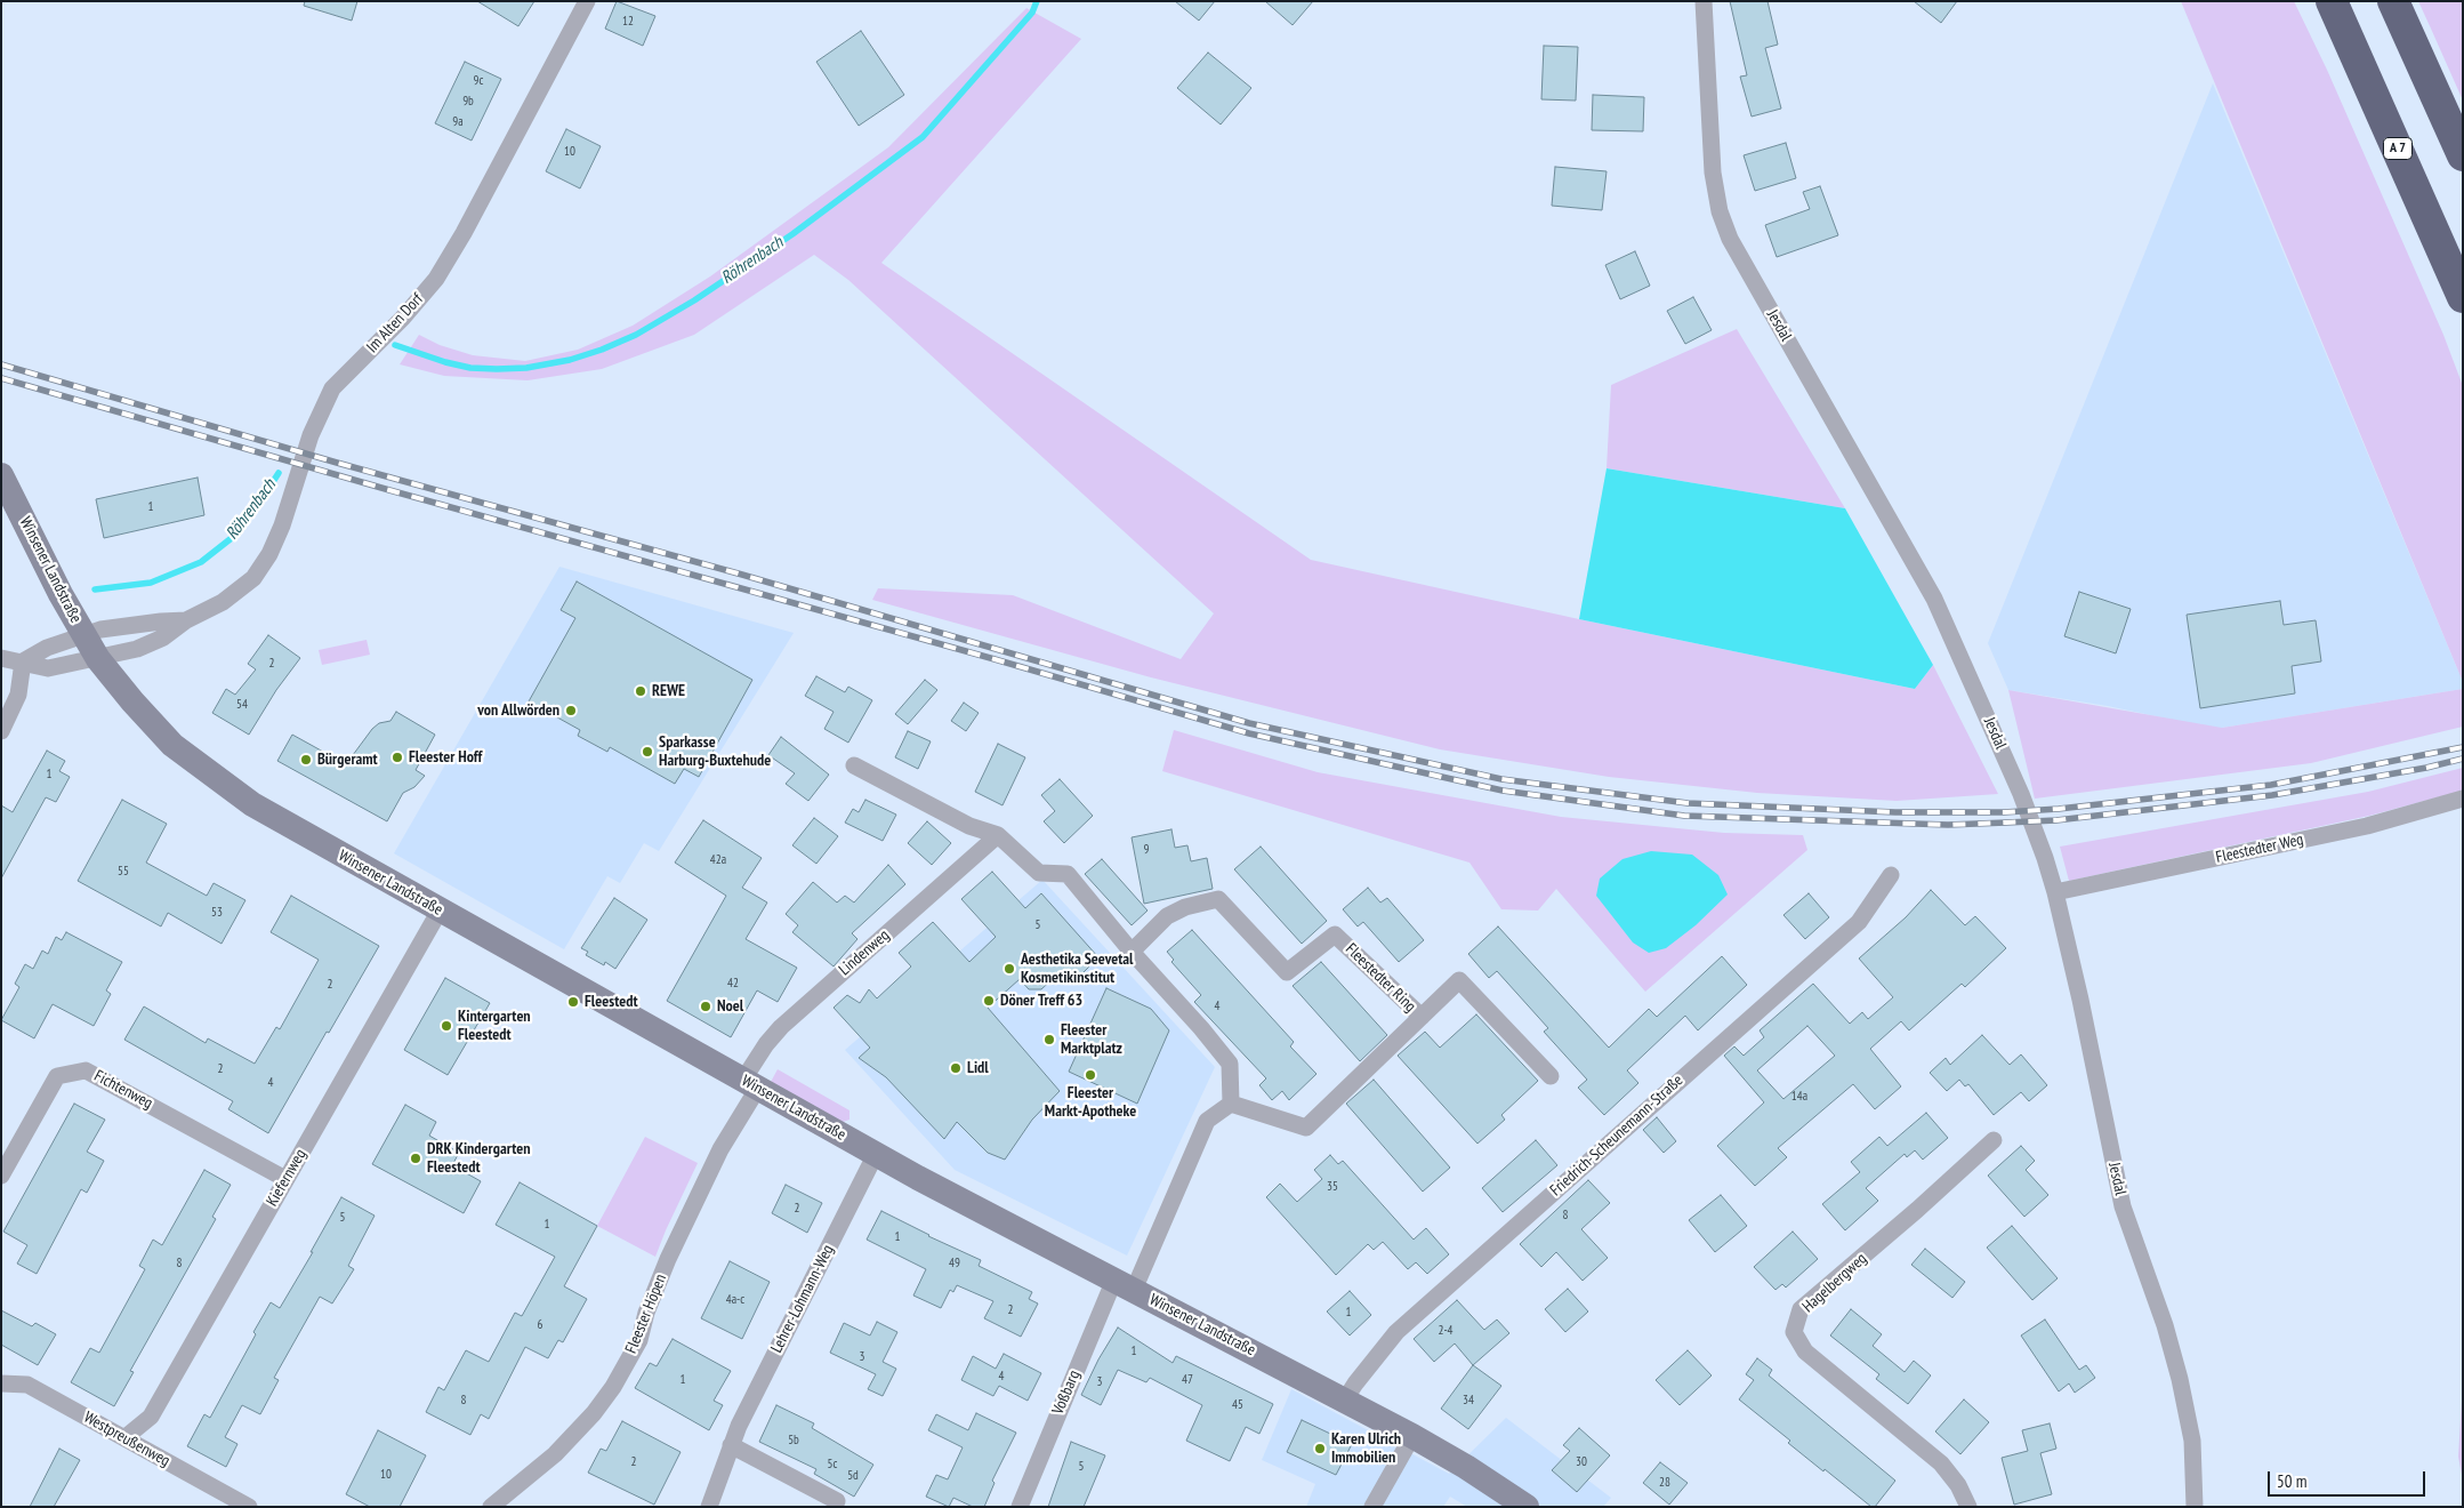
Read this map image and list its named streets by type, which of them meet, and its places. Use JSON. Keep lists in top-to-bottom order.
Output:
{
  "streets": {
    "highway": ["A 7"],
    "street": [
      "Im Alten Dorf",
      "Jesdal",
      "Winsener Landstraße",
      "Fleestedter Weg",
      "Lindenweg",
      "Fleestedter Ring",
      "Fichtenweg",
      "Friedrich-Scheunemann-Straße",
      "Kiefernweg",
      "Hagelbergweg",
      "Lehrer-Lohmann-Weg",
      "Fleester Höpen",
      "Voßbarg",
      "Westpreußenweg"
    ]
  },
  "crossings": [
    ["Im Alten Dorf", "Winsener Landstraße"],
    ["Jesdal", "Fleestedter Weg"],
    ["Winsener Landstraße", "Lindenweg"],
    ["Winsener Landstraße", "Friedrich-Scheunemann-Straße"],
    ["Winsener Landstraße", "Kiefernweg"],
    ["Winsener Landstraße", "Lehrer-Lohmann-Weg"],
    ["Winsener Landstraße", "Fleester Höpen"],
    ["Winsener Landstraße", "Voßbarg"],
    ["Lindenweg", "Fleester Höpen"],
    ["Fichtenweg", "Kiefernweg"],
    ["Kiefernweg", "Westpreußenweg"]
  ],
  "water": ["Röhrenbach"],
  "places": [
    "REWE",
    "von Allwörden",
    "Sparkasse Harburg-Buxtehude",
    "Fleester Hoff",
    "Bürgeramt",
    "Aesthetika Seevetal Kosmetikinstitut",
    "Döner Treff 63",
    "Fleestedt",
    "Noel",
    "Kintergarten Fleestedt",
    "Fleester Marktplatz",
    "Lidl",
    "Fleester Markt-Apotheke",
    "DRK Kindergarten Fleestedt",
    "Karen Ulrich Immobilien"
  ],
  "house_numbers": [
    "12",
    "9c",
    "9b",
    "9a",
    "10",
    "1",
    "2",
    "54",
    "1",
    "9",
    "42a",
    "55",
    "53",
    "5",
    "42",
    "2",
    "4",
    "2",
    "4",
    "14a",
    "35",
    "2",
    "8",
    "5",
    "1",
    "1",
    "8",
    "49",
    "4a-c",
    "2",
    "1",
    "6",
    "2-4",
    "1",
    "3",
    "4",
    "1",
    "47",
    "3",
    "8",
    "34",
    "45",
    "5b",
    "2",
    "30",
    "5c",
    "5",
    "10",
    "5d",
    "28"
  ],
  "scale_bar": "50 m"
}
